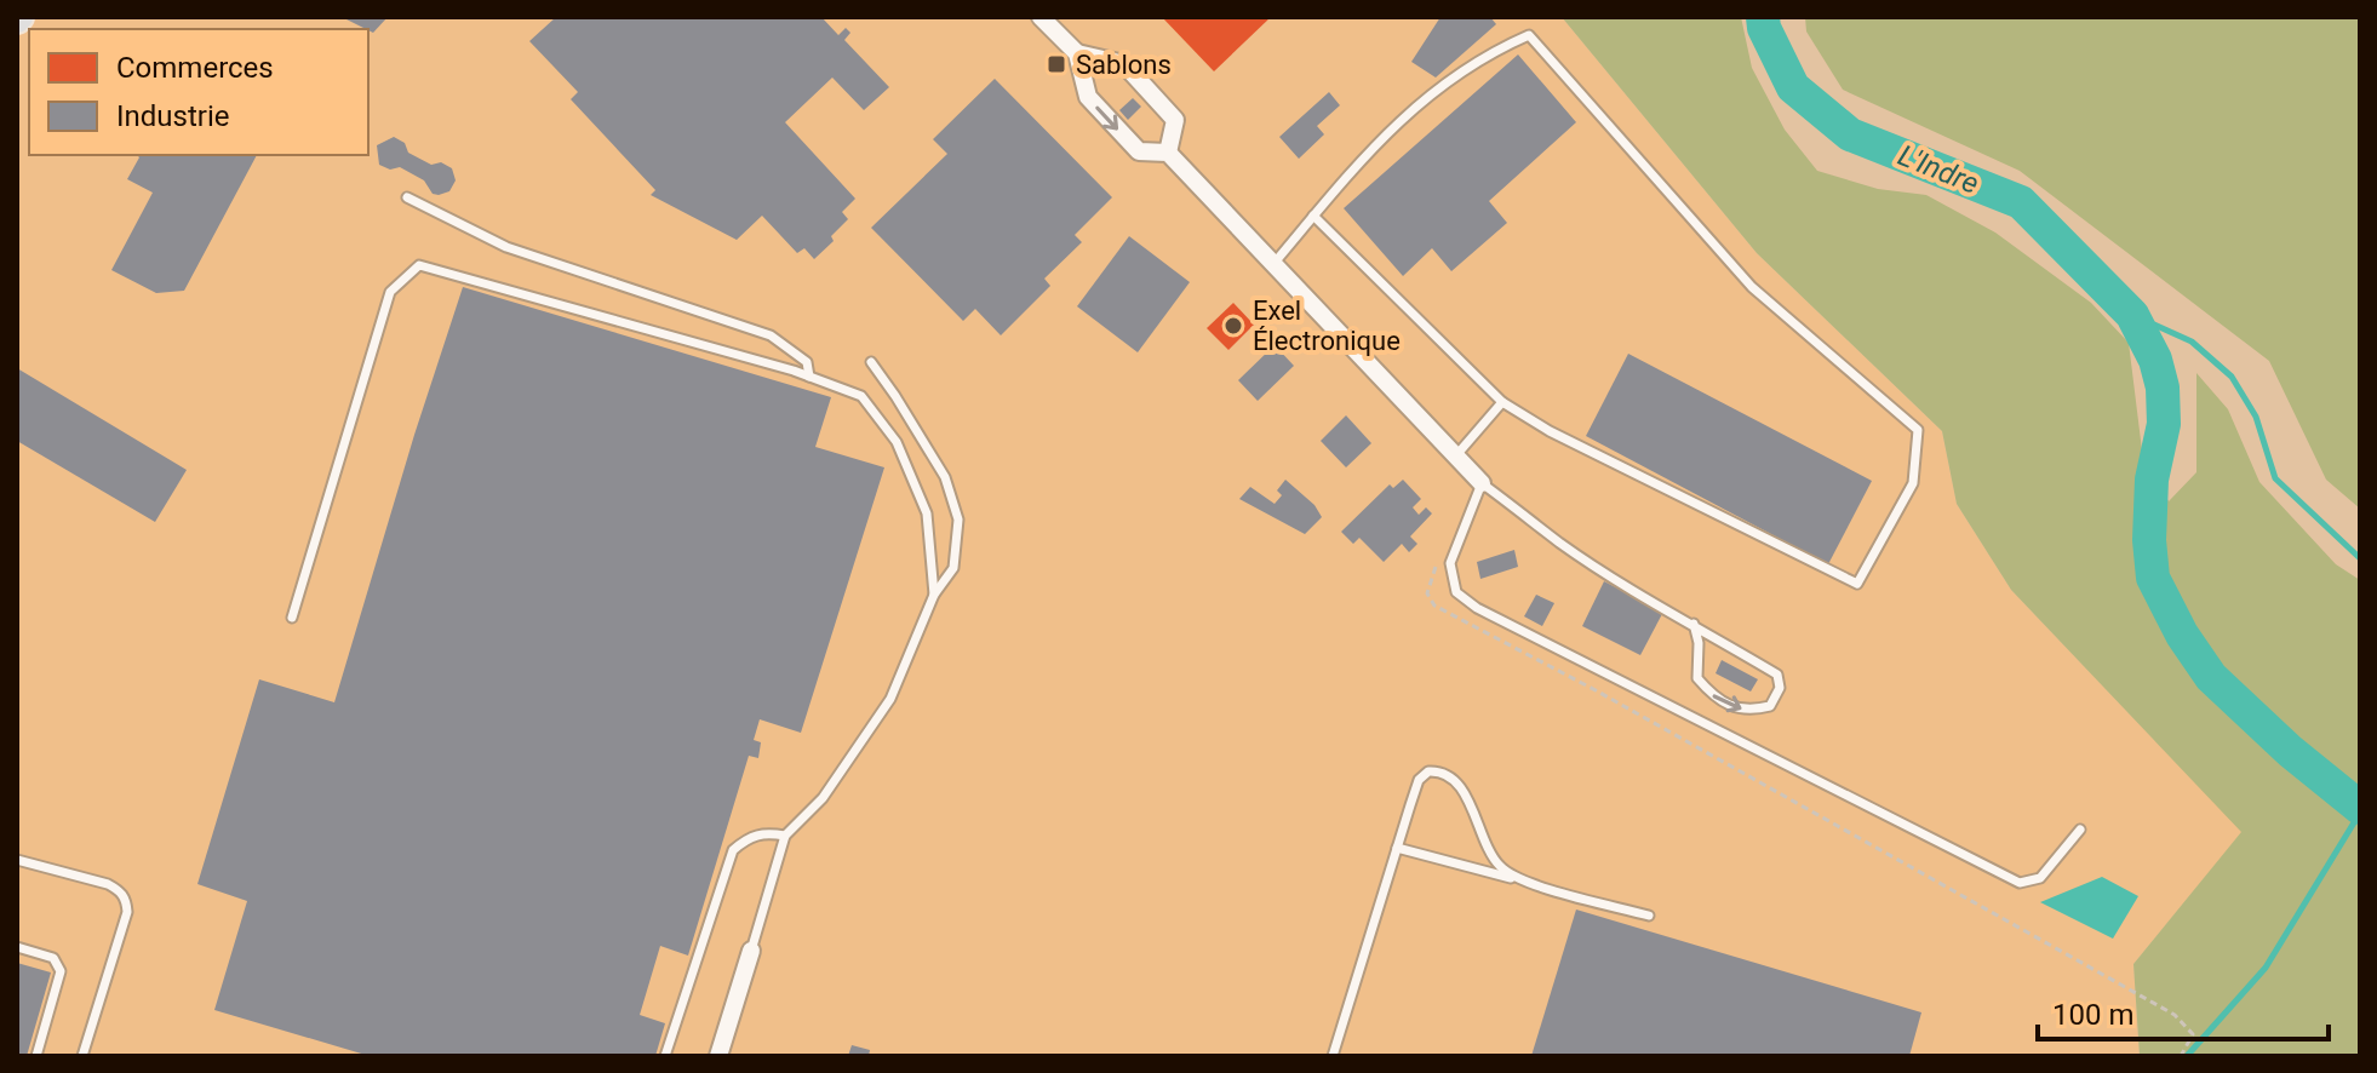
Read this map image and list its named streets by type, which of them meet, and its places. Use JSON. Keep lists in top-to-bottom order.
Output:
{
  "water": ["L'Indre"],
  "places": {
    "transit": ["Sablons"],
    "other": ["Exel Électronique"]
  },
  "legend": ["Commerces", "Industrie"],
  "scale_bar": "100 m"
}
